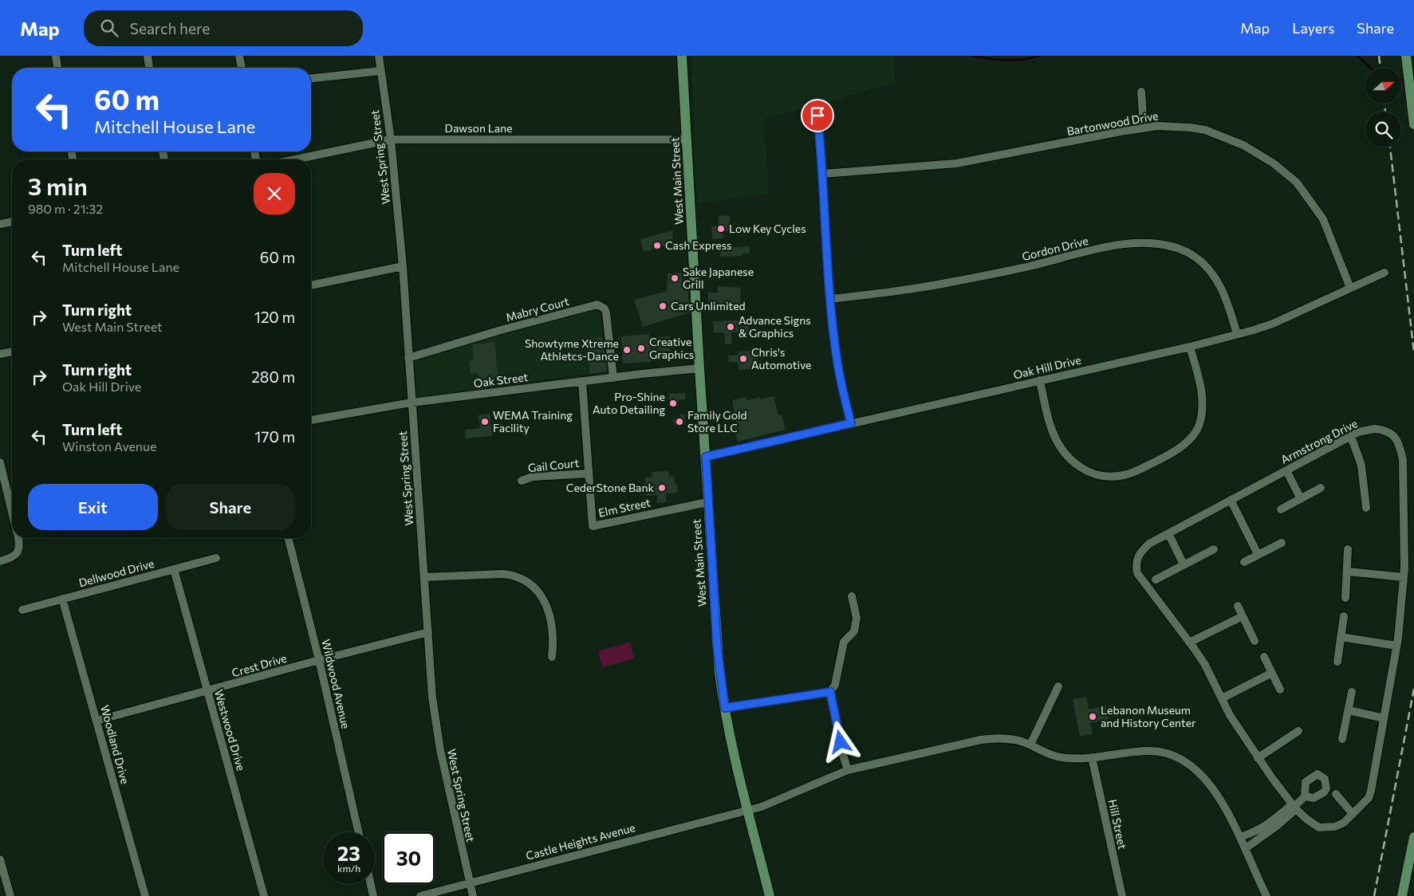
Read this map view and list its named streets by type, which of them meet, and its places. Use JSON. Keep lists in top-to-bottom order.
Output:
{
  "streets": {
    "main road": ["West Main Street"],
    "street": [
      "Bartonwood Drive",
      "Dawson Lane",
      "West Spring Street",
      "Gordon Drive",
      "Mabry Court",
      "Oak Hill Drive",
      "Oak Street",
      "Armstrong Drive",
      "Gail Court",
      "Elm Street",
      "Dellwood Drive",
      "Crest Drive",
      "Wildwood Avenue",
      "Westwood Drive",
      "Woodland Drive",
      "Hill Street",
      "Castle Heights Avenue"
    ]
  },
  "crossings": [
    ["Bartonwood Drive", "Oak Hill Drive"],
    ["Dawson Lane", "West Spring Street"],
    ["Dawson Lane", "West Main Street"],
    ["West Spring Street", "Mabry Court"],
    ["West Spring Street", "Oak Street"],
    ["West Spring Street", "Crest Drive"],
    ["West Spring Street", "Castle Heights Avenue"],
    ["West Main Street", "Oak Hill Drive"],
    ["West Main Street", "Oak Street"],
    ["West Main Street", "Elm Street"],
    ["West Main Street", "Castle Heights Avenue"],
    ["Gordon Drive", "Oak Hill Drive"],
    ["Mabry Court", "Oak Street"],
    ["Gail Court", "Elm Street"],
    ["Dellwood Drive", "Westwood Drive"],
    ["Dellwood Drive", "Woodland Drive"],
    ["Crest Drive", "Wildwood Avenue"],
    ["Crest Drive", "Westwood Drive"],
    ["Crest Drive", "Woodland Drive"],
    ["Hill Street", "Castle Heights Avenue"]
  ],
  "places": [
    "Low Key Cycles",
    "Cash Express",
    "Sake Japanese Grill",
    "Cars Unlimited",
    "Advance Signs & Graphics",
    "Creative Graphics",
    "Showtyme Xtreme Athletcs-Dance",
    "Chris's Automotive",
    "Pro-Shine Auto Detailing",
    "WEMA Training Facility",
    "Family Gold Store LLC",
    "CederStone Bank",
    "Lebanon Museum and History Center"
  ],
  "north": "right",
  "page": {
    "header": "Map",
    "search": "Search here",
    "nav": ["Map", "Layers", "Share"],
    "turn": ["60 m", "Mitchell House Lane"],
    "heading": ["3 min", "980 m · 21:32"],
    "list": [
      {
        "name": "Turn left",
        "note": "Mitchell House Lane",
        "value": "60 m"
      },
      {
        "name": "Turn right",
        "note": "West Main Street",
        "value": "120 m"
      },
      {
        "name": "Turn right",
        "note": "Oak Hill Drive",
        "value": "280 m"
      },
      {
        "name": "Turn left",
        "note": "Winston Avenue",
        "value": "170 m"
      }
    ],
    "buttons": ["Exit", "Share"],
    "speed": "23 km/h",
    "limit": "30"
  }
}
